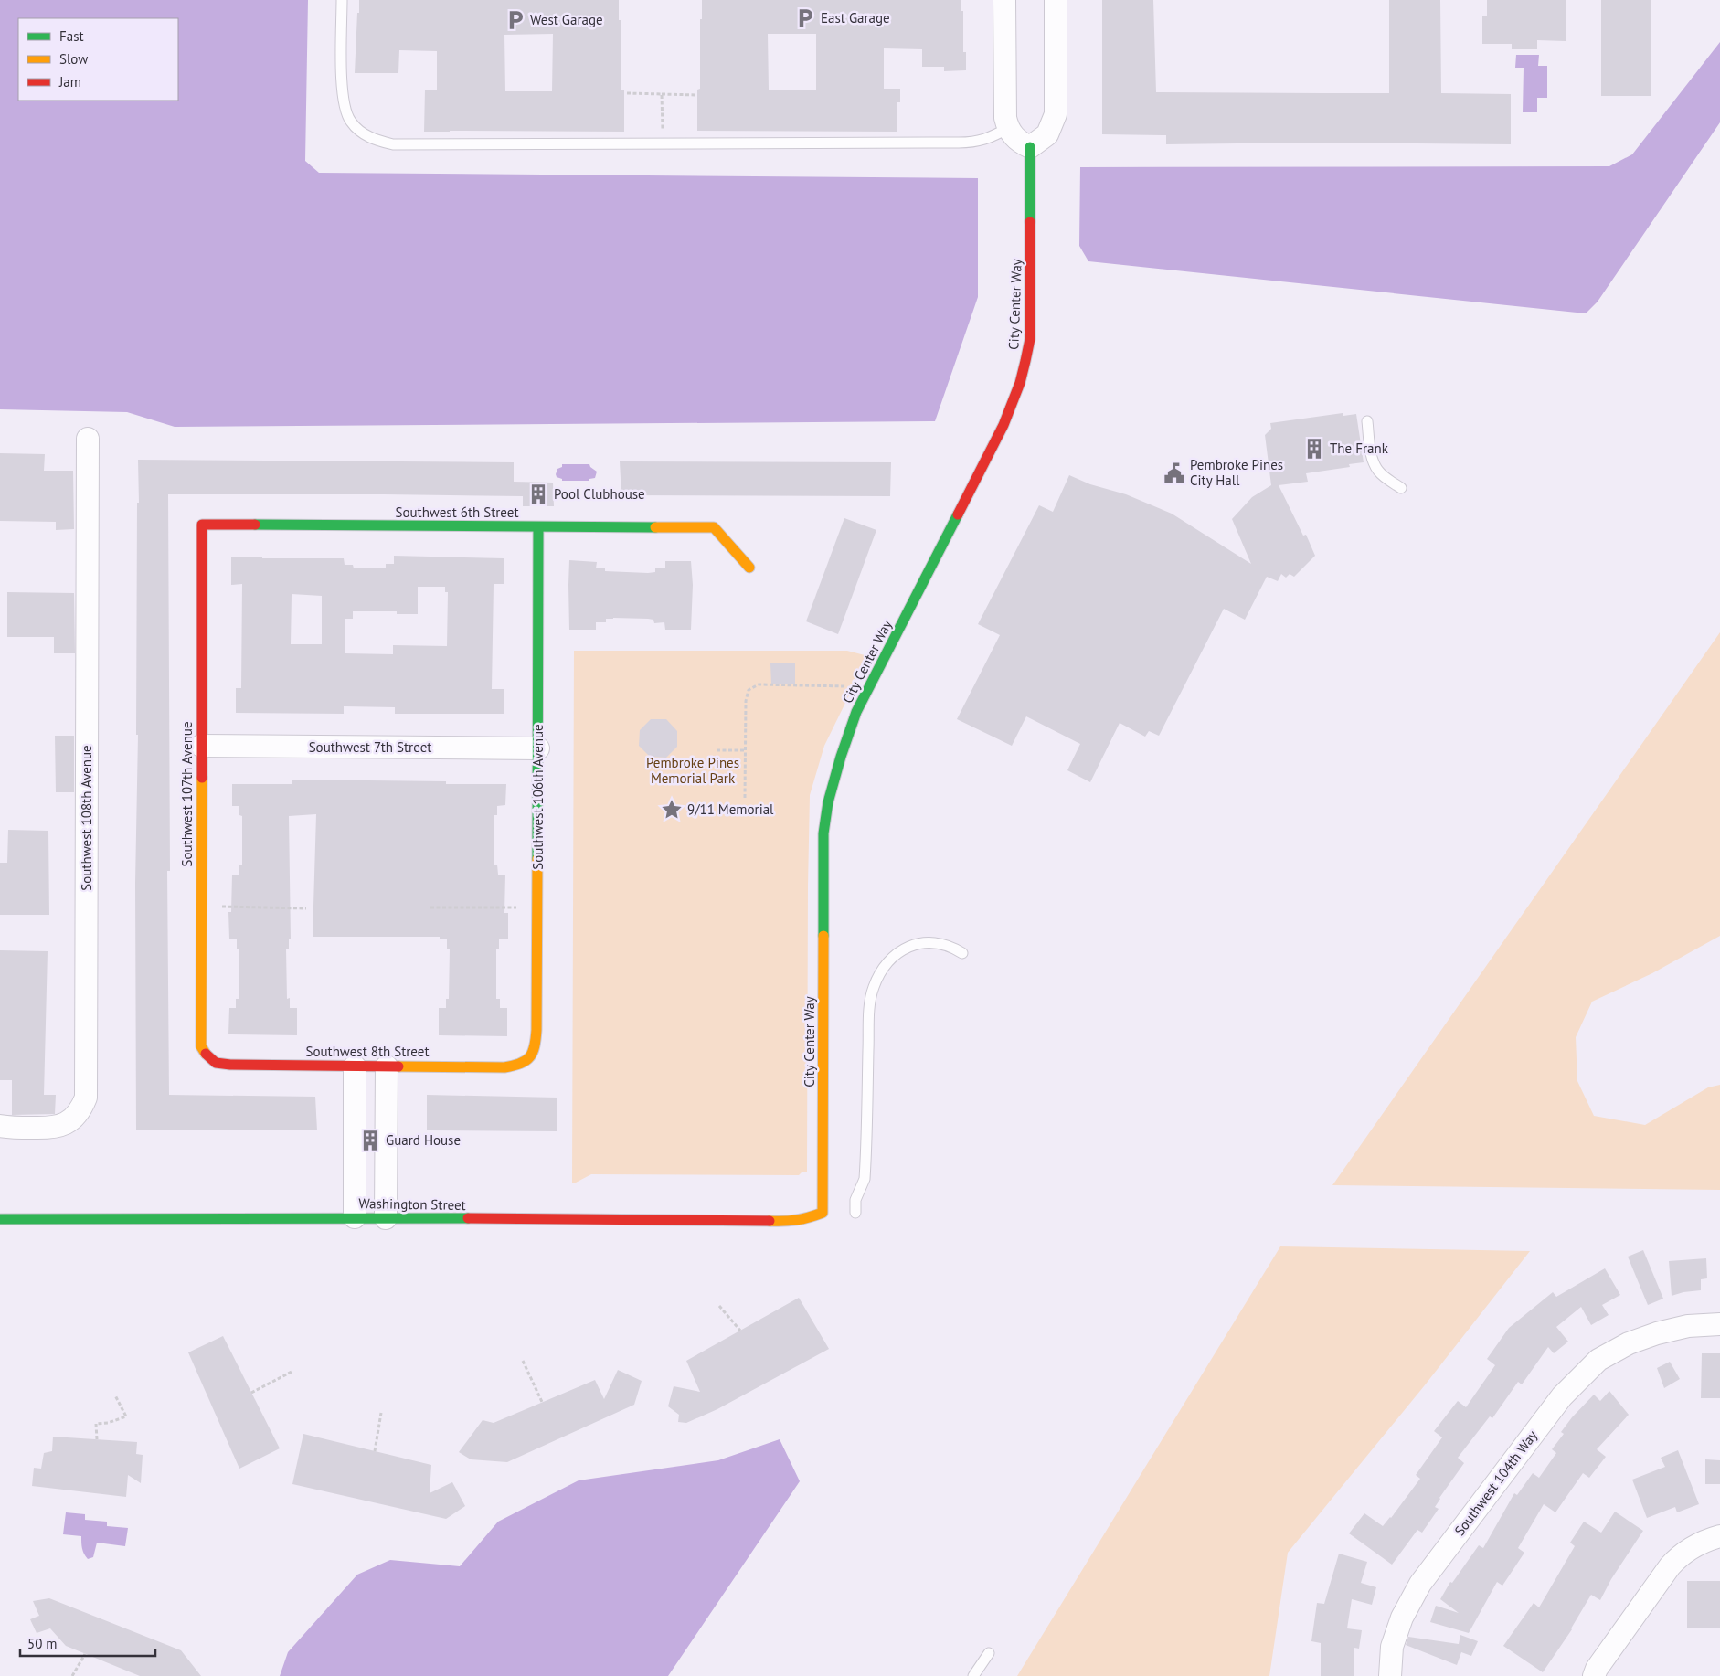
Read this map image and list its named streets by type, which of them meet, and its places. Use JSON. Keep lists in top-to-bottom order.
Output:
{
  "streets": {
    "street": [
      "City Center Way",
      "Southwest 6th Street",
      "Southwest 7th Street",
      "Southwest 107th Avenue",
      "Southwest 106th Avenue",
      "Southwest 108th Avenue",
      "Southwest 8th Street",
      "Washington Street",
      "Southwest 104th Way"
    ]
  },
  "crossings": [
    ["City Center Way", "Washington Street"],
    ["Southwest 6th Street", "Southwest 107th Avenue"],
    ["Southwest 6th Street", "Southwest 106th Avenue"],
    ["Southwest 7th Street", "Southwest 107th Avenue"],
    ["Southwest 7th Street", "Southwest 106th Avenue"],
    ["Southwest 107th Avenue", "Southwest 8th Street"],
    ["Southwest 106th Avenue", "Southwest 8th Street"]
  ],
  "parks": ["Pembroke Pines Memorial Park"],
  "places": {
    "parking": ["East Garage", "West Garage"],
    "building": ["The Frank", "Pool Clubhouse", "Guard House"],
    "public building": ["Pembroke Pines City Hall"],
    "place": ["9/11 Memorial"]
  },
  "legend": ["Fast", "Slow", "Jam"],
  "scale_bar": "50 m"
}
